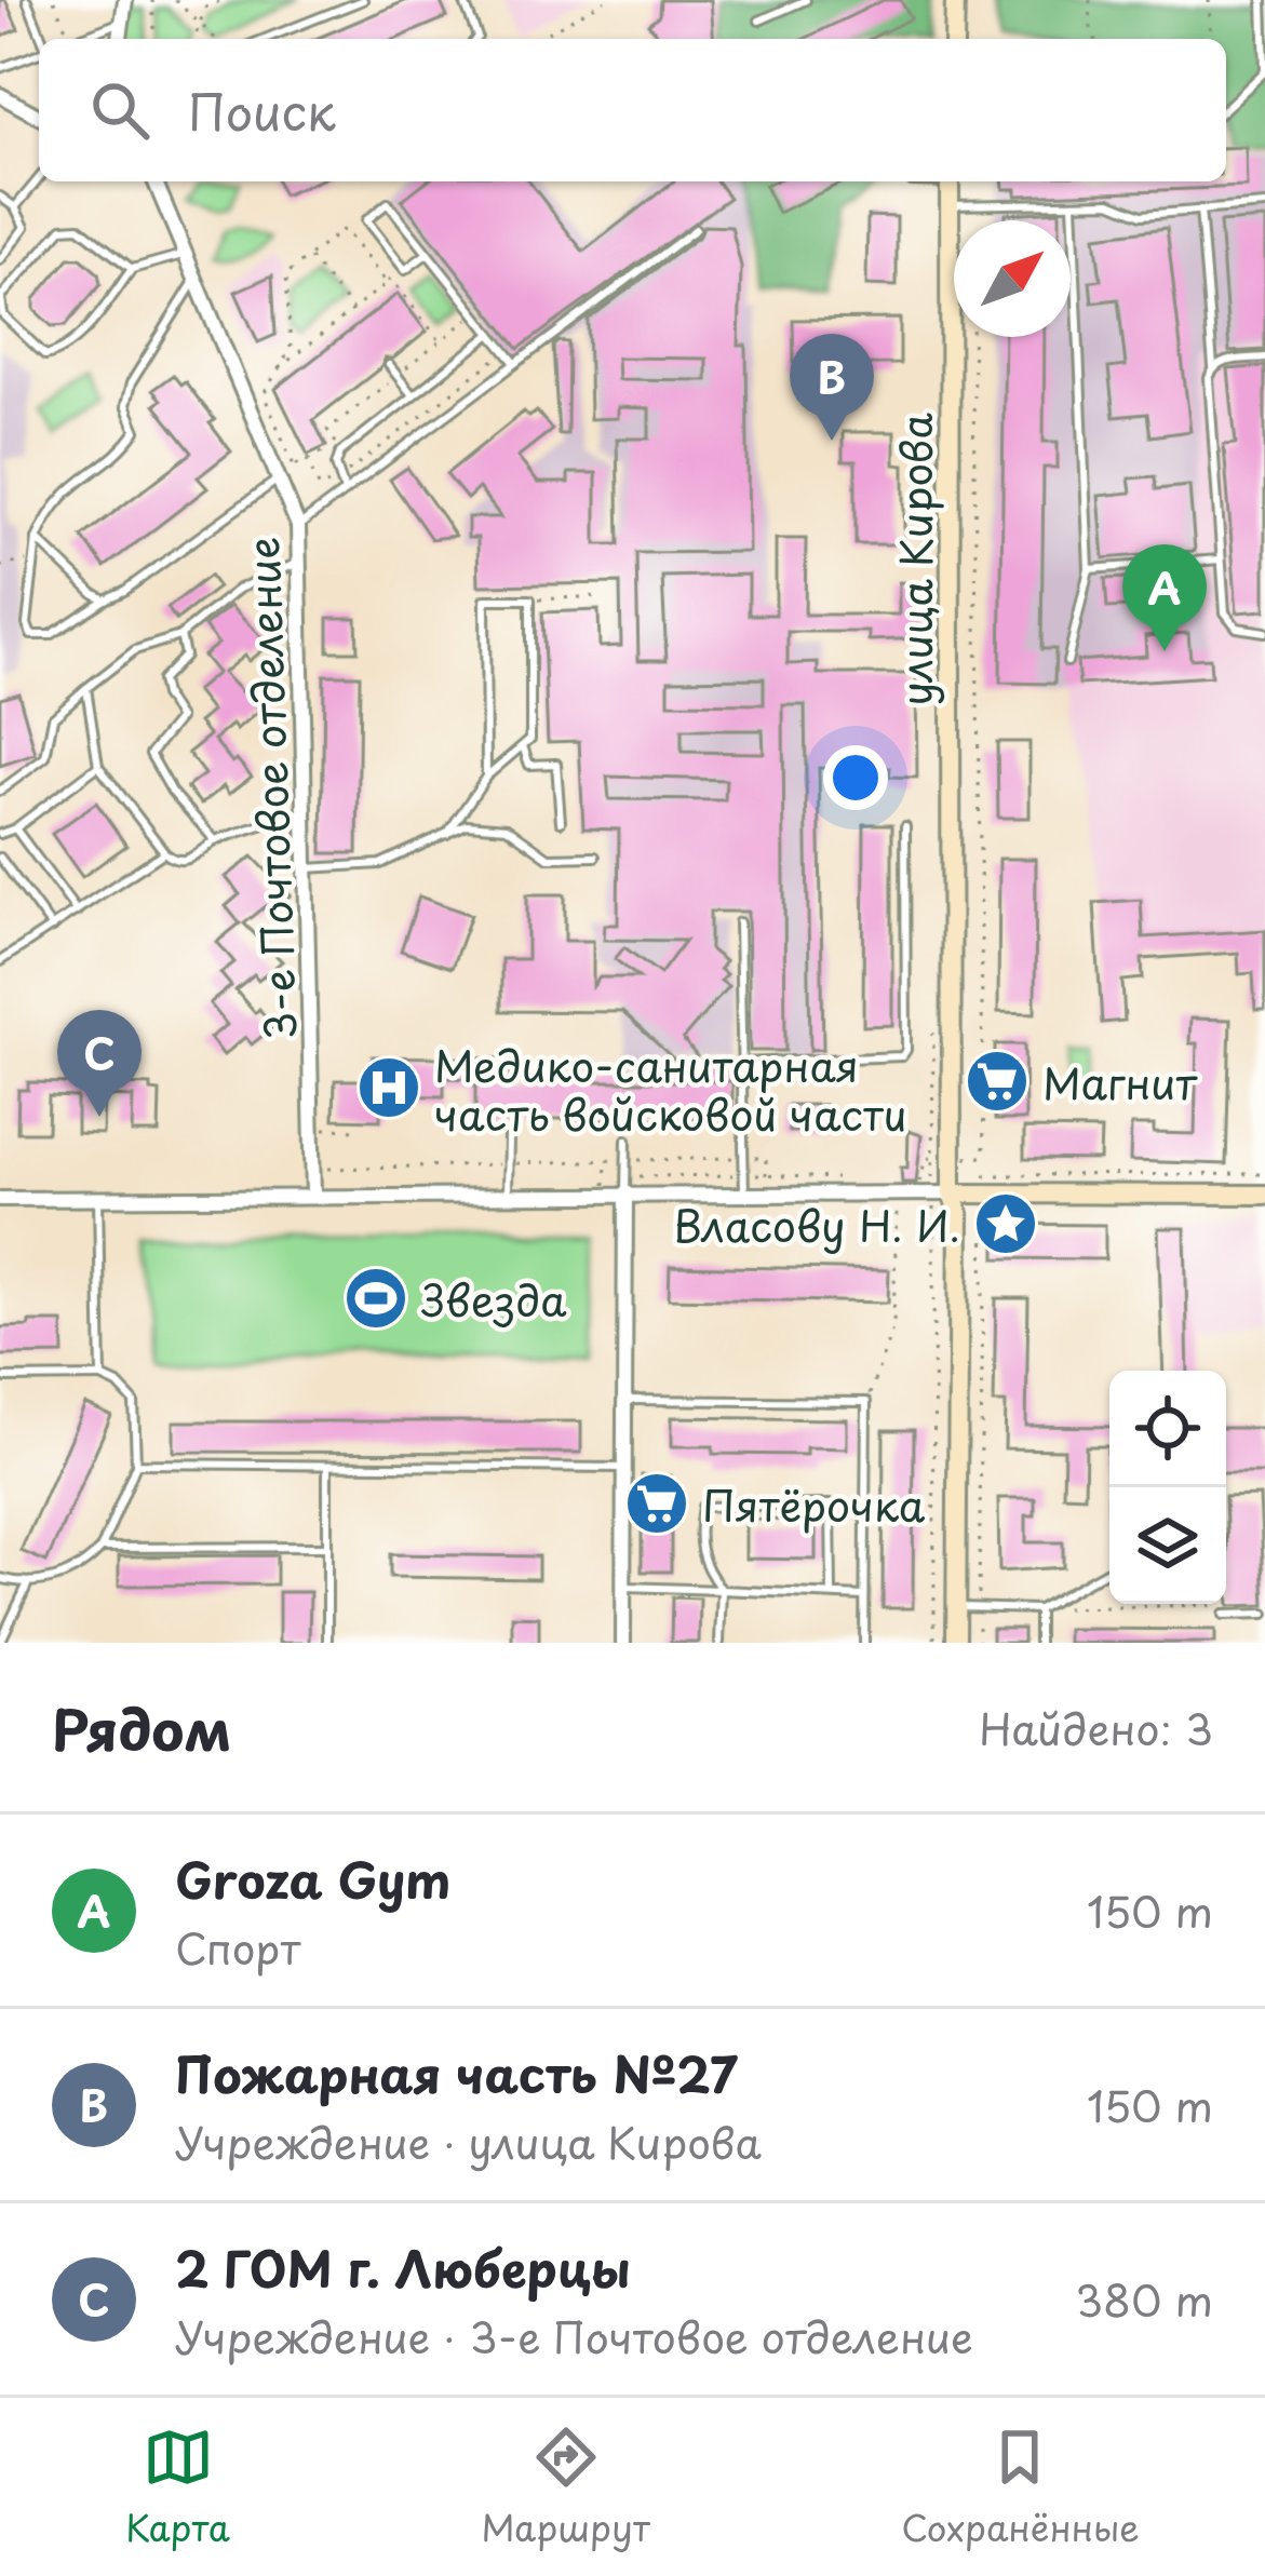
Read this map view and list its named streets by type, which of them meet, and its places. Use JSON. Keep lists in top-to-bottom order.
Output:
{
  "streets": {
    "main road": ["улица Кирова"],
    "street": ["3-е Почтовое отделение"]
  },
  "places": {
    "supermarket": ["Магнит", "Пятёрочка"],
    "hospital": ["Медико-санитарная часть войсковой части"],
    "place": ["Власову Н. И."],
    "sports": ["Звезда"]
  },
  "north": "top right",
  "page": {
    "search": "Поиск",
    "pins": ["B", "A", "C"],
    "heading": ["Рядом", "Найдено: 3"],
    "list": [
      {
        "mark": "A",
        "name": "Groza Gym",
        "note": "Спорт",
        "value": "150 m"
      },
      {
        "mark": "B",
        "name": "Пожарная часть №27",
        "note": "Учреждение · улица Кирова",
        "value": "150 m"
      },
      {
        "mark": "C",
        "name": "2 ГОМ г. Люберцы",
        "note": "Учреждение · 3-е Почтовое отделение",
        "value": "380 m"
      }
    ],
    "nav": ["Карта", "Маршрут", "Сохранённые"]
  }
}
